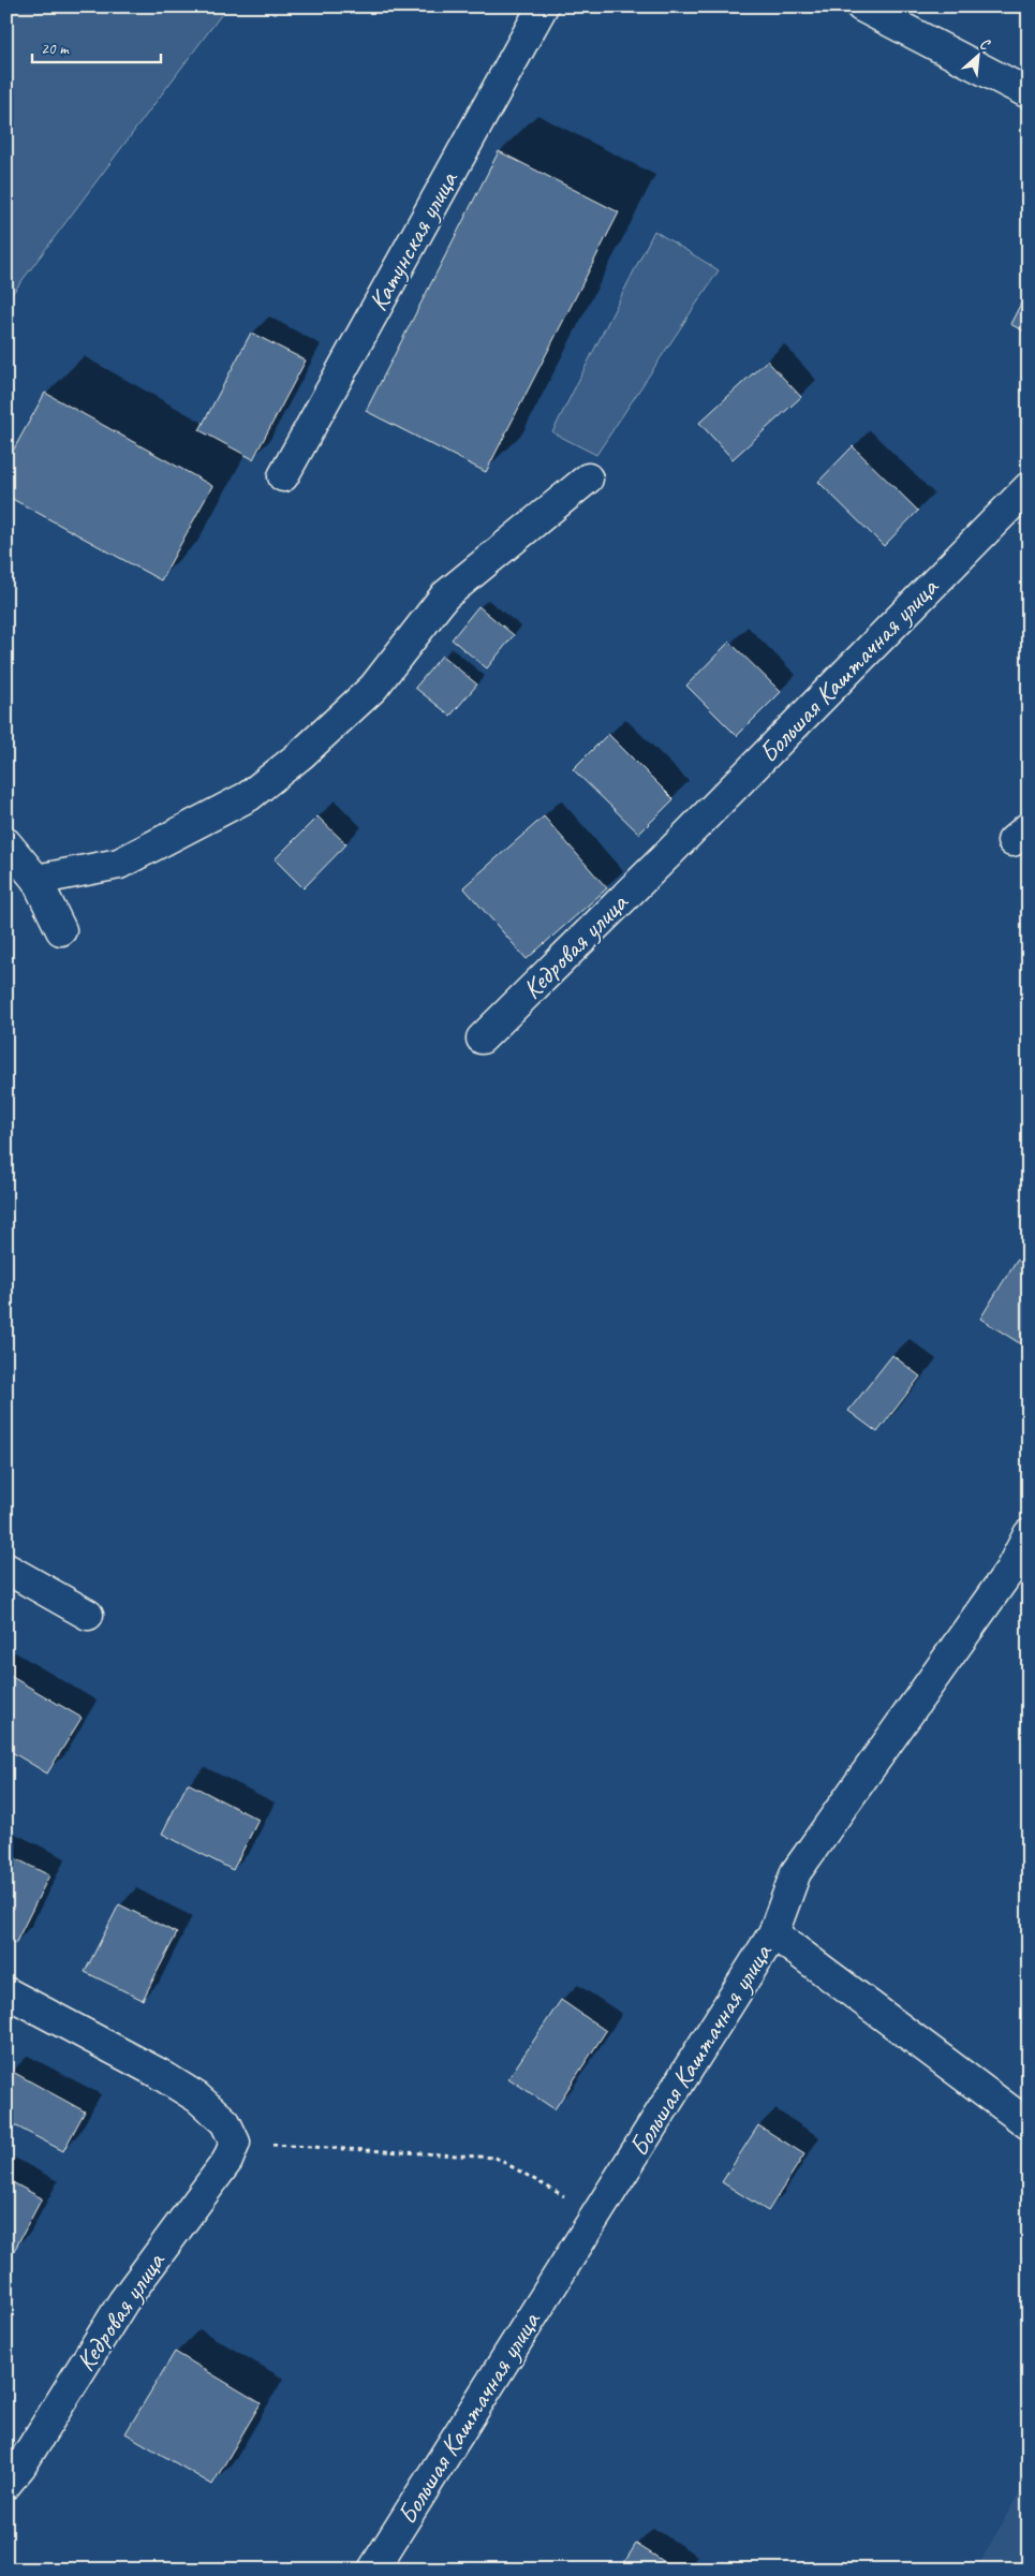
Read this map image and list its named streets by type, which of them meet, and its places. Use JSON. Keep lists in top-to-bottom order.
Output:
{
  "streets": {
    "street": ["Катунская улица", "Большая Каштачная улица", "Кедровая улица"]
  },
  "crossings": [
    ["Большая Каштачная улица", "Кедровая улица"]
  ],
  "scale_bar": "20 m",
  "north": "top right"
}
